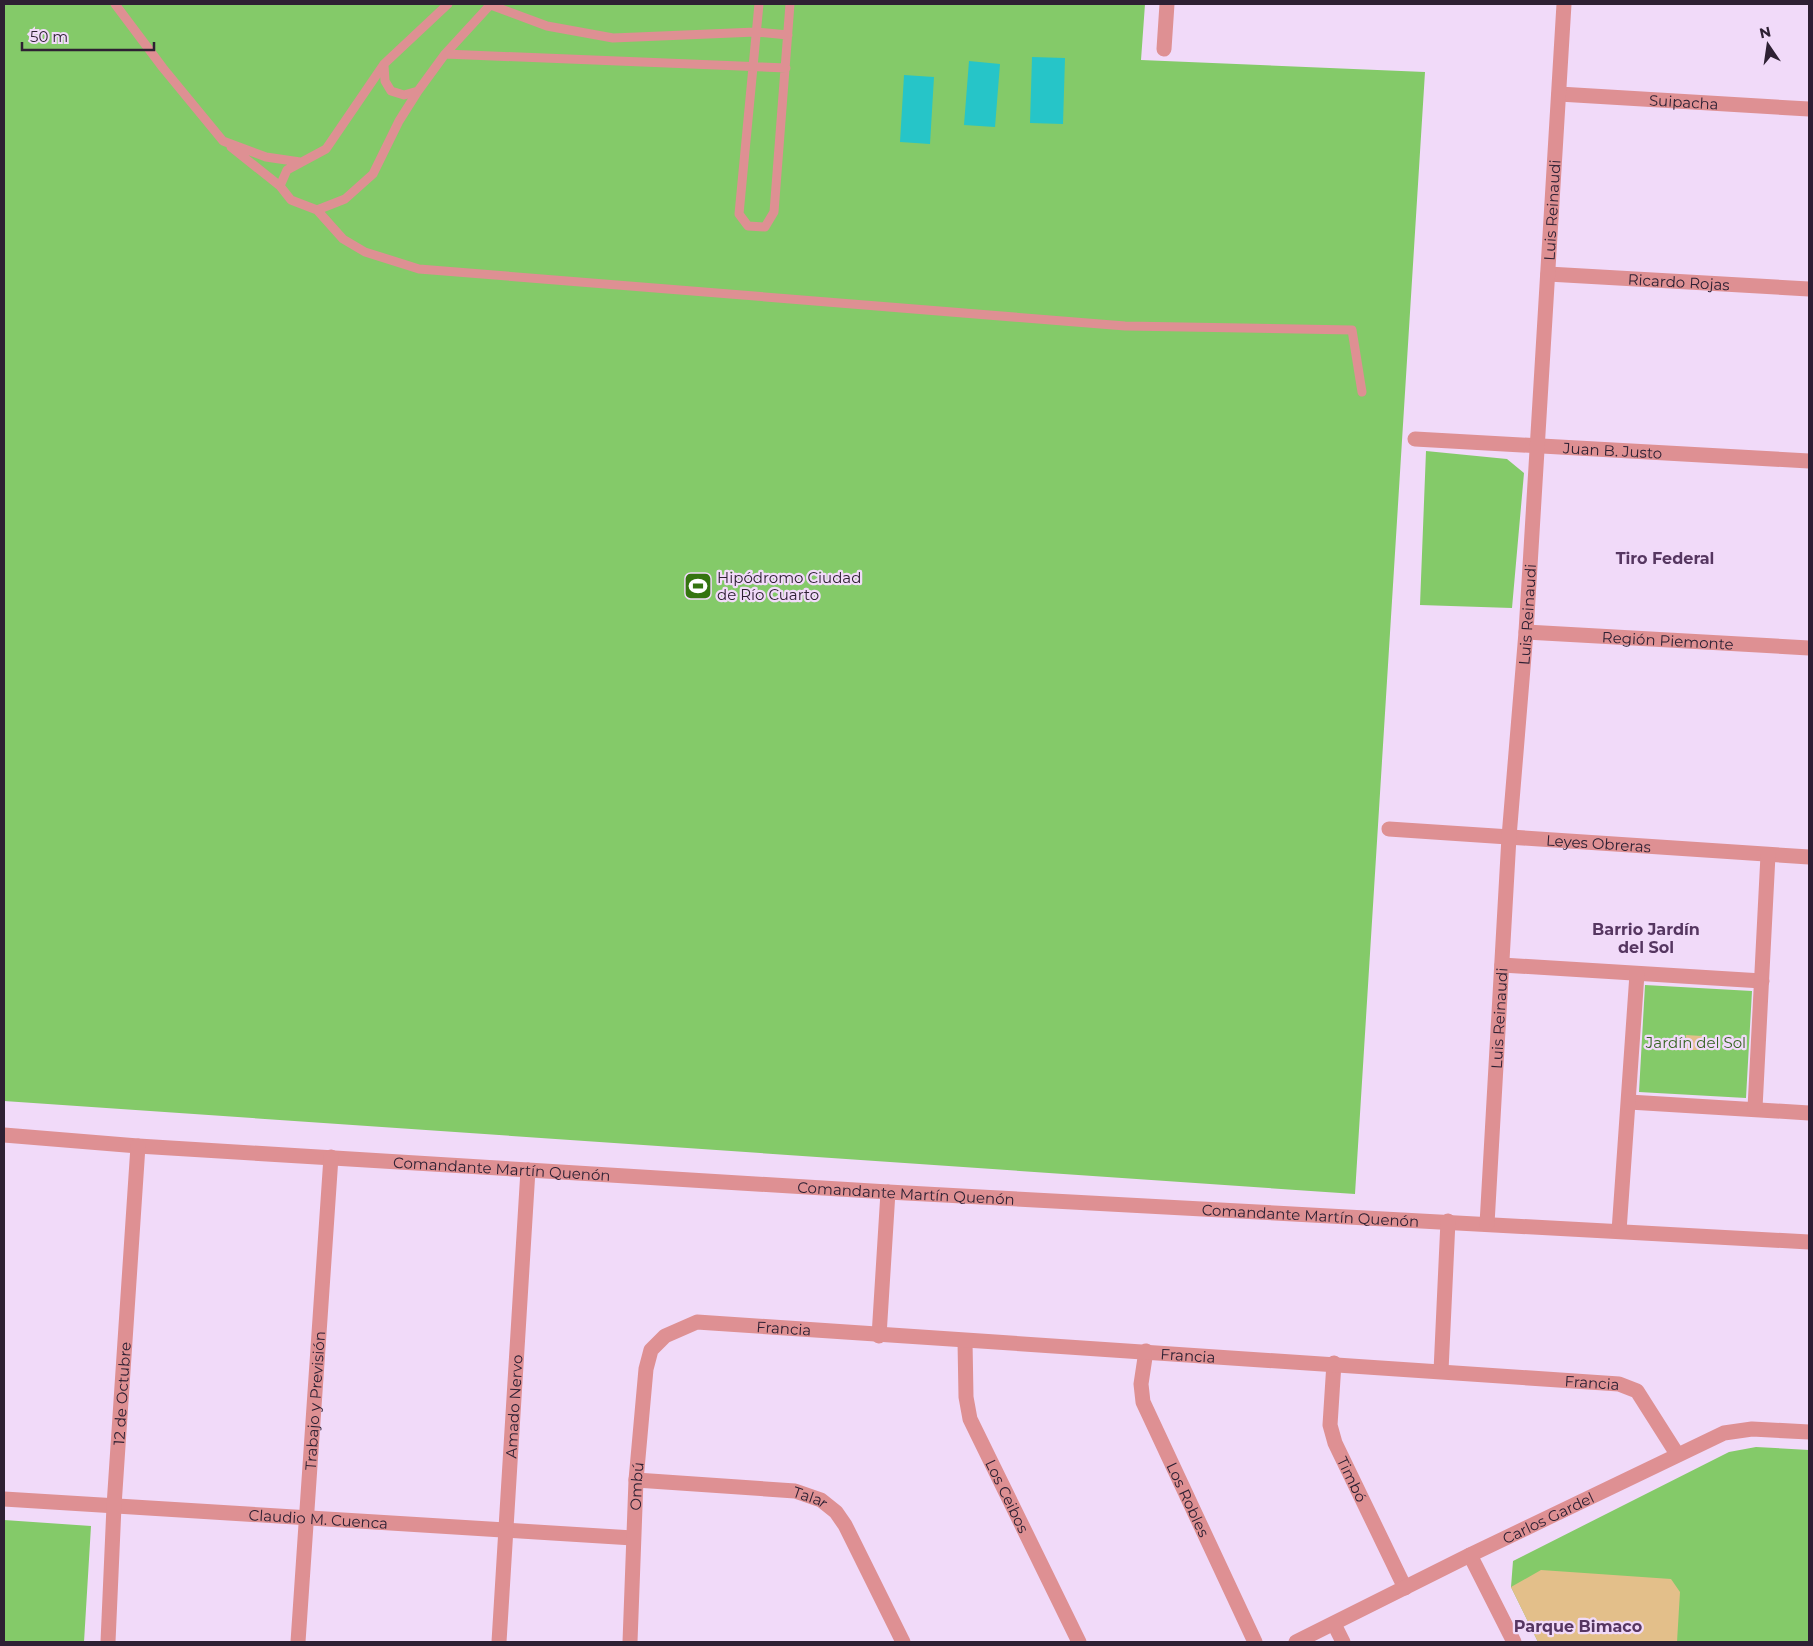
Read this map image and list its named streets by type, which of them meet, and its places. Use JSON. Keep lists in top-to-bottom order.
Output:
{
  "streets": {
    "street": [
      "Suipacha",
      "Luis Reinaudi",
      "Ricardo Rojas",
      "Juan B. Justo",
      "Región Piemonte",
      "Leyes Obreras",
      "Comandante Martín Quenón",
      "Francia",
      "12 de Octubre",
      "Trabajo y Previsión",
      "Amado Nervo",
      "Timbó",
      "Ombú",
      "Los Ceibos",
      "Talar",
      "Los Robles",
      "Carlos Gardel",
      "Claudio M. Cuenca"
    ]
  },
  "crossings": [
    ["Suipacha", "Luis Reinaudi"],
    ["Luis Reinaudi", "Ricardo Rojas"],
    ["Luis Reinaudi", "Juan B. Justo"],
    ["Luis Reinaudi", "Región Piemonte"],
    ["Luis Reinaudi", "Leyes Obreras"],
    ["Luis Reinaudi", "Comandante Martín Quenón"],
    ["Comandante Martín Quenón", "12 de Octubre"],
    ["Comandante Martín Quenón", "Trabajo y Previsión"],
    ["Comandante Martín Quenón", "Amado Nervo"],
    ["Francia", "Timbó"],
    ["Francia", "Ombú"],
    ["Francia", "Los Ceibos"],
    ["Francia", "Los Robles"],
    ["Francia", "Carlos Gardel"],
    ["12 de Octubre", "Claudio M. Cuenca"],
    ["Trabajo y Previsión", "Claudio M. Cuenca"],
    ["Amado Nervo", "Claudio M. Cuenca"],
    ["Timbó", "Carlos Gardel"],
    ["Ombú", "Talar"],
    ["Ombú", "Claudio M. Cuenca"]
  ],
  "districts": ["Tiro Federal", "Barrio Jardín del Sol", "Parque Bimaco"],
  "parks": ["Jardín del Sol"],
  "places": {
    "sports": ["Hipódromo Ciudad de Río Cuarto"]
  },
  "scale_bar": "50 m",
  "north": "top"
}
